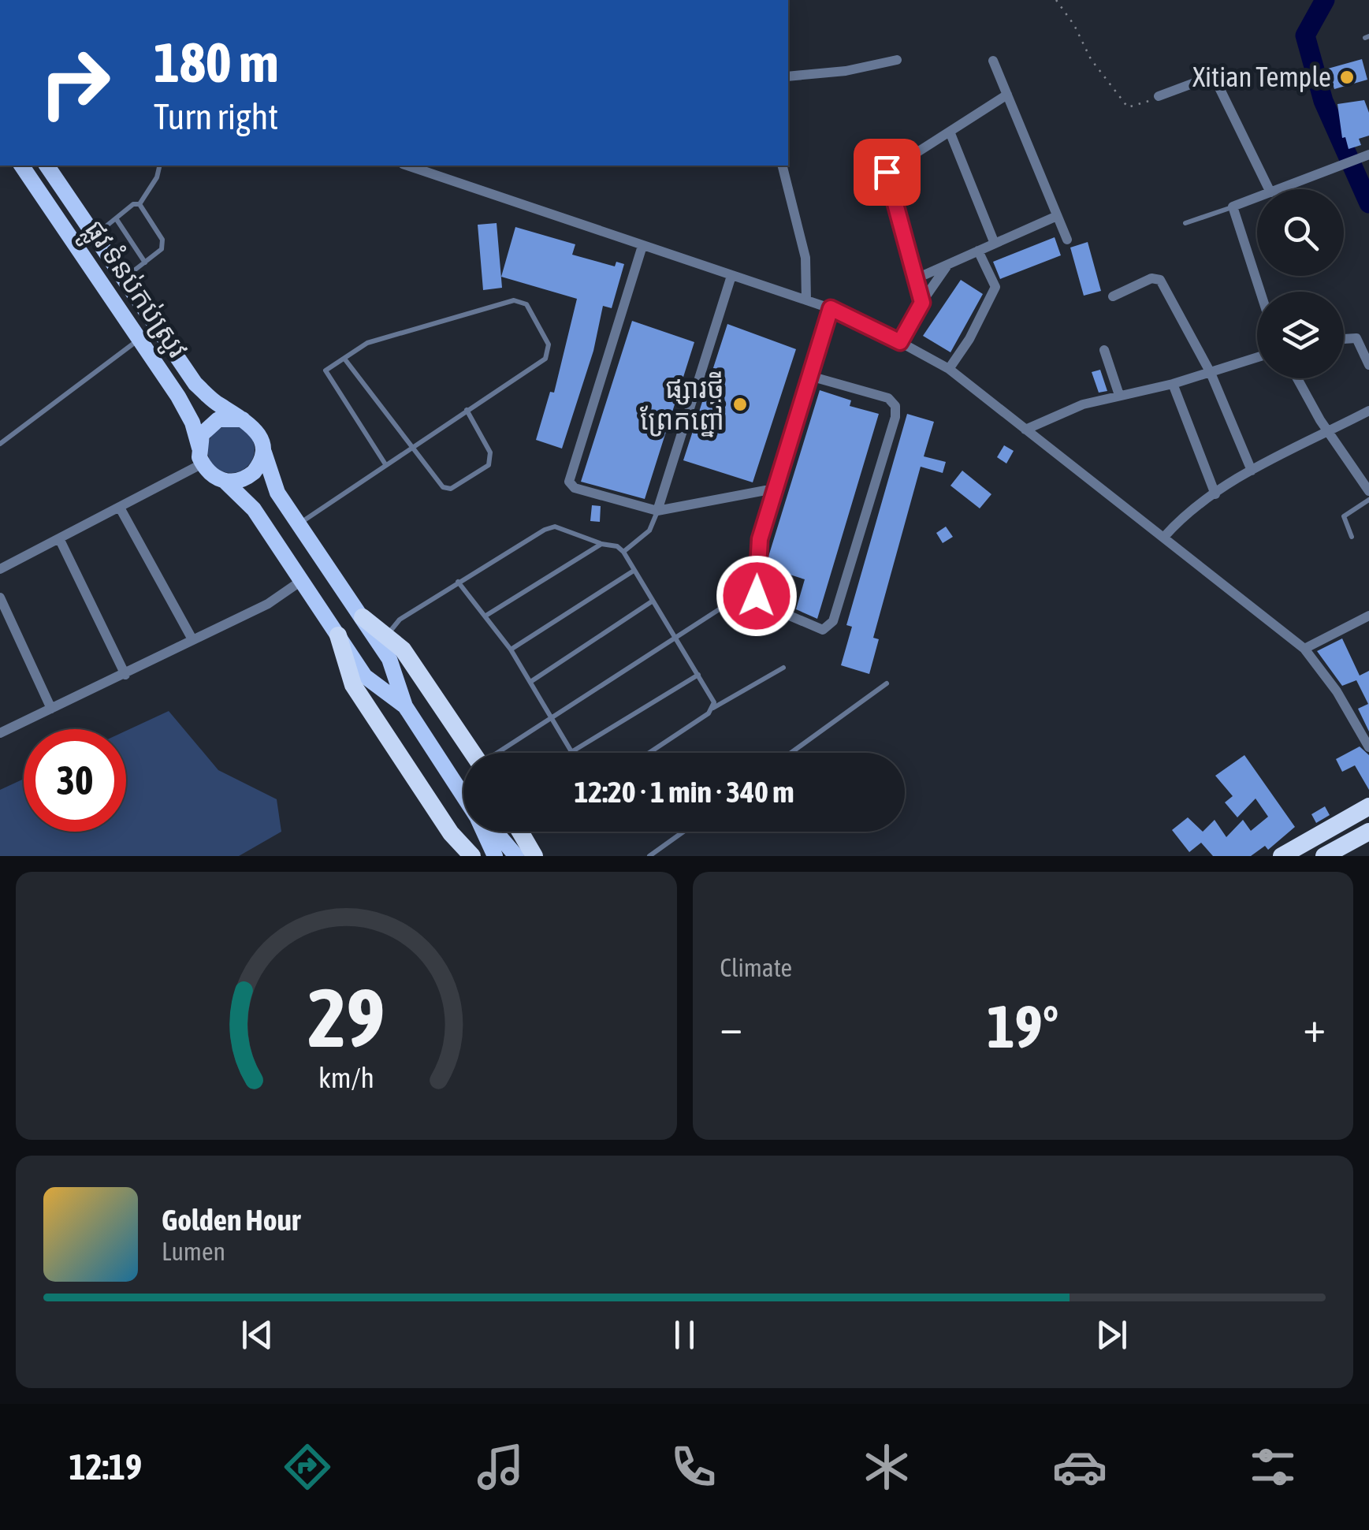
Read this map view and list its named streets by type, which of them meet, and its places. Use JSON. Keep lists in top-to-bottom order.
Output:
{
  "streets": {
    "main road": ["ផ្លូវ ទំនប់កប់ស្រូវ"]
  },
  "places": ["Xitian Temple", "ផ្សារថ្មី ព្រែកព្នៅ"],
  "page": {
    "turn": ["180 m", "Turn right"],
    "limit": "30",
    "trip": "12:20 · 1 min · 340 m",
    "tile": "Climate",
    "heat": ["−", "19°", "+"],
    "song": ["Golden Hour", "Lumen"],
    "tabs": "12:19",
    "gauge": ["29", "km/h"]
  }
}
